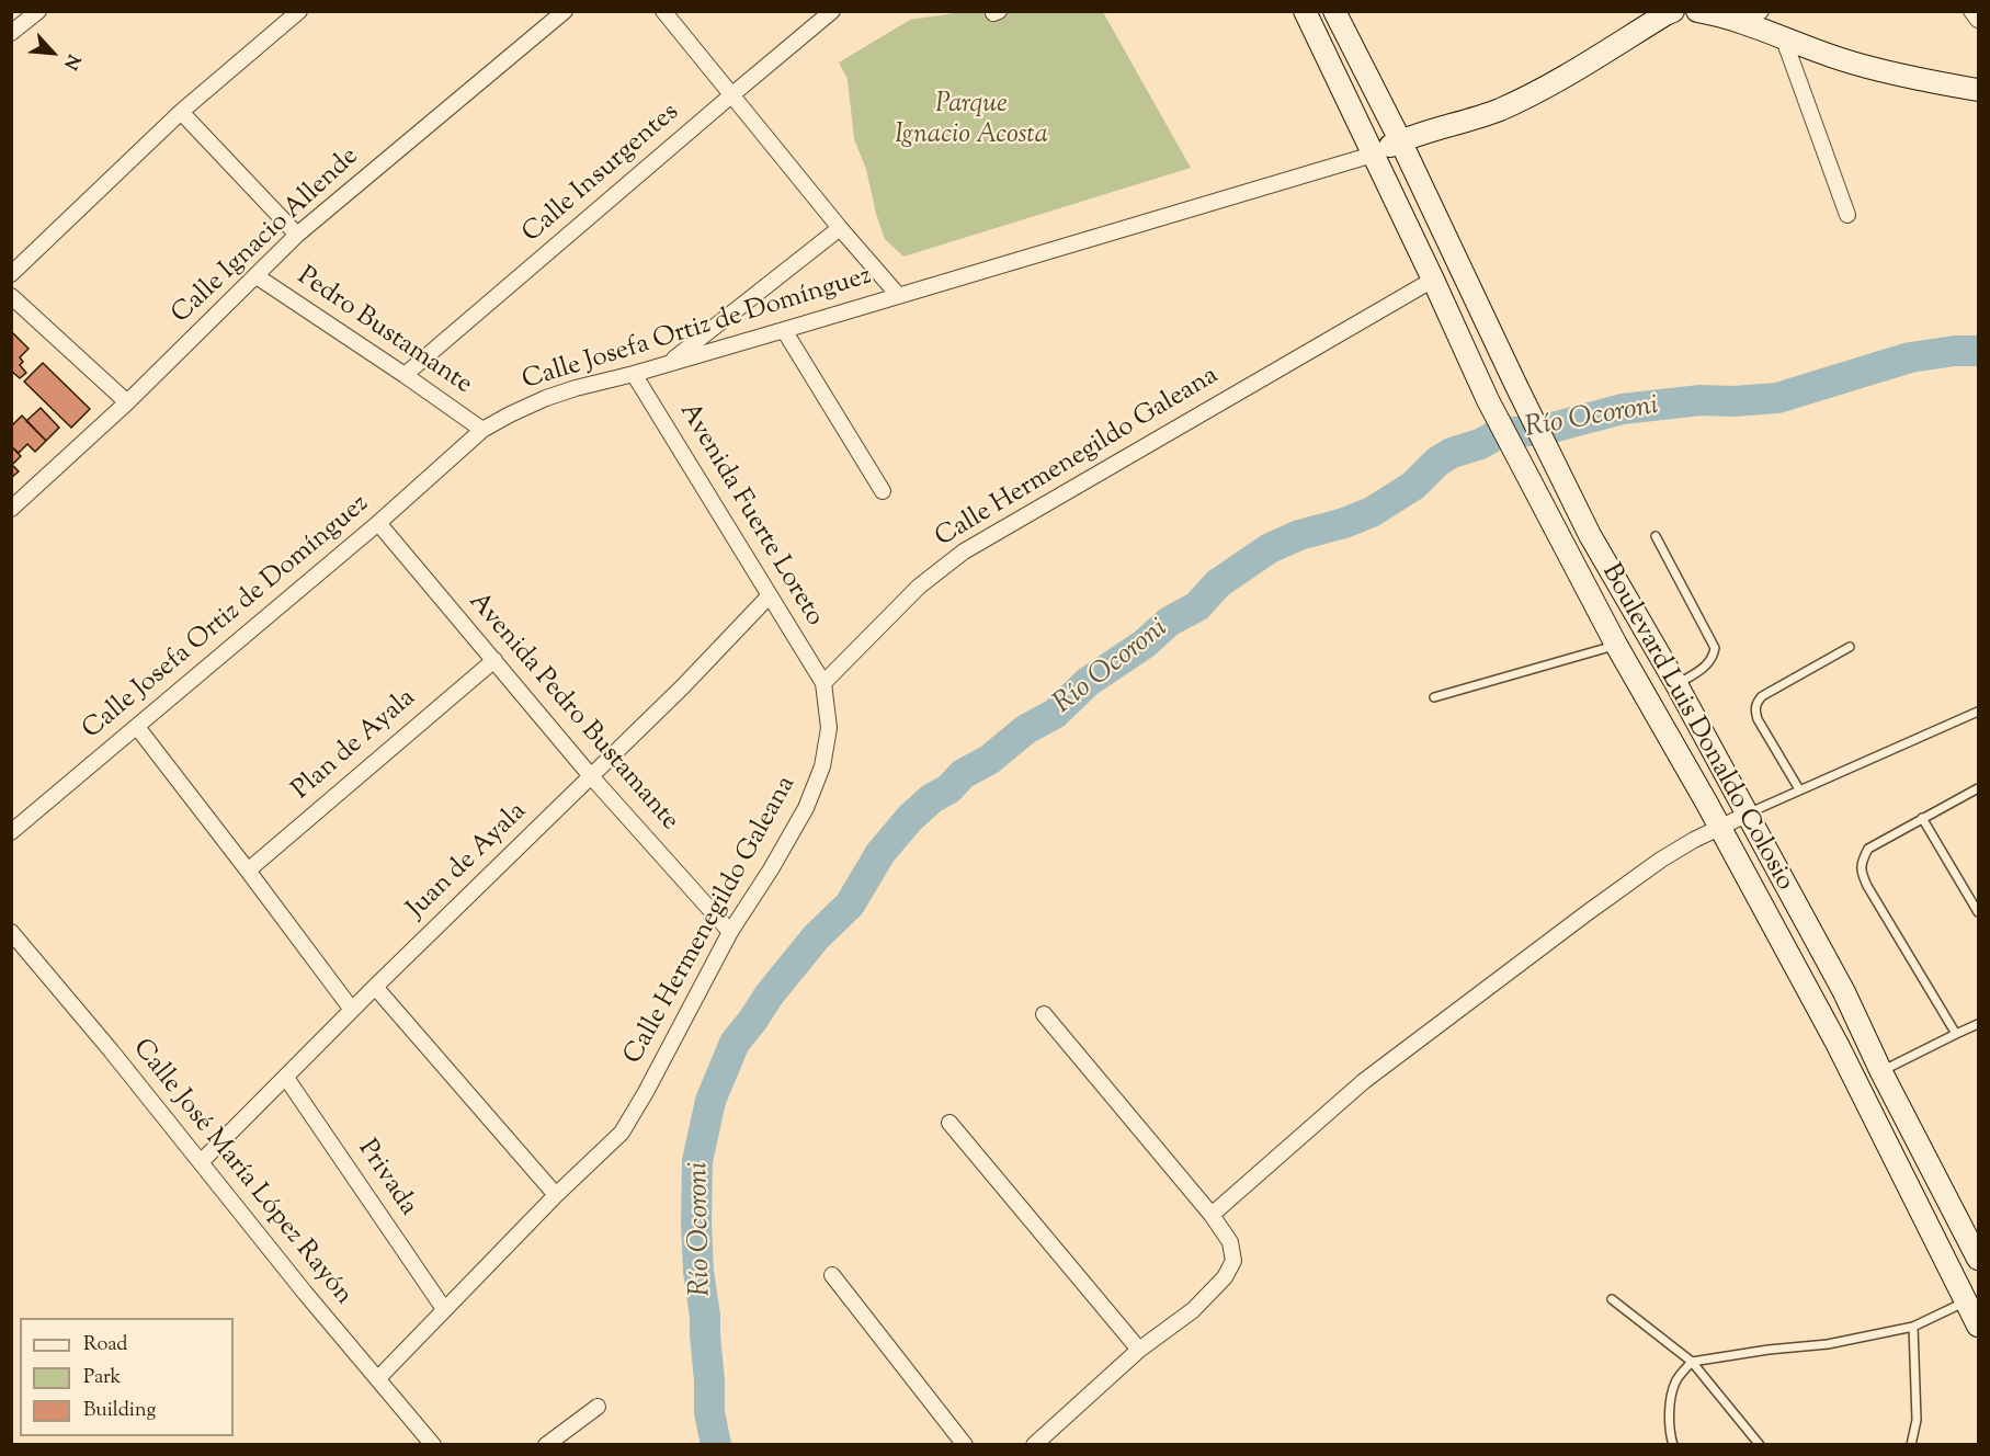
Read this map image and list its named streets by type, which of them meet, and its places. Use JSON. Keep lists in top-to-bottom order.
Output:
{
  "streets": {
    "main road": ["Boulevard Luis Donaldo Colosio"],
    "street": [
      "Calle Insurgentes",
      "Calle Ignacio Allende",
      "Calle Josefa Ortiz de Domínguez",
      "Pedro Bustamante",
      "Calle Hermenegildo Galeana",
      "Avenida Fuerte Loreto",
      "Avenida Pedro Bustamante",
      "Plan de Ayala",
      "Juan de Ayala",
      "Calle José María López Rayón",
      "Privada"
    ]
  },
  "crossings": [
    ["Calle Insurgentes", "Pedro Bustamante"],
    ["Calle Ignacio Allende", "Pedro Bustamante"],
    ["Calle Josefa Ortiz de Domínguez", "Pedro Bustamante"],
    ["Calle Josefa Ortiz de Domínguez", "Avenida Fuerte Loreto"],
    ["Calle Josefa Ortiz de Domínguez", "Avenida Pedro Bustamante"],
    ["Calle Josefa Ortiz de Domínguez", "Boulevard Luis Donaldo Colosio"],
    ["Calle Hermenegildo Galeana", "Avenida Fuerte Loreto"],
    ["Calle Hermenegildo Galeana", "Avenida Pedro Bustamante"],
    ["Calle Hermenegildo Galeana", "Boulevard Luis Donaldo Colosio"],
    ["Calle Hermenegildo Galeana", "Calle José María López Rayón"],
    ["Calle Hermenegildo Galeana", "Privada"],
    ["Avenida Fuerte Loreto", "Juan de Ayala"],
    ["Avenida Pedro Bustamante", "Plan de Ayala"],
    ["Avenida Pedro Bustamante", "Juan de Ayala"],
    ["Juan de Ayala", "Calle José María López Rayón"],
    ["Juan de Ayala", "Privada"]
  ],
  "water": ["Río Ocoroni"],
  "parks": ["Parque Ignacio Acosta"],
  "legend": ["Road", "Park", "Building"],
  "north": "bottom right"
}
